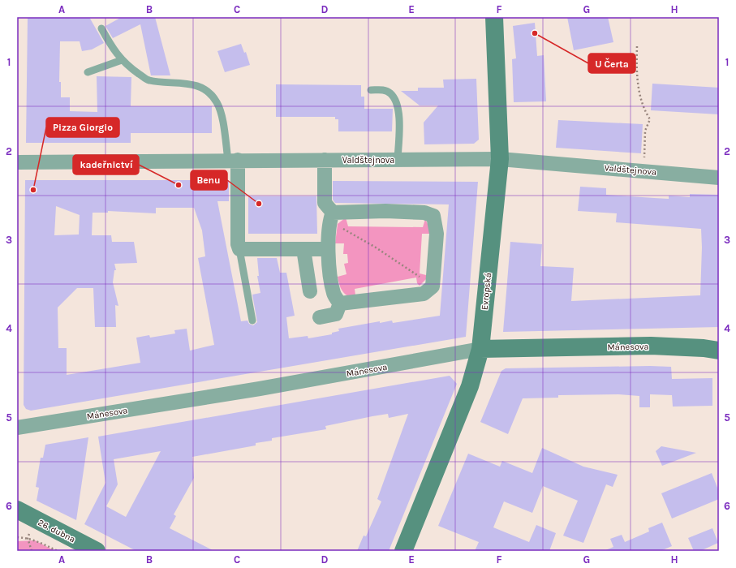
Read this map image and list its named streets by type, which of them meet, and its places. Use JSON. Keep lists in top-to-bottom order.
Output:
{
  "streets": {
    "main road": ["Evropská", "Mánesova", "26. dubna"],
    "street": ["Valdštejnova"]
  },
  "crossings": [
    ["Valdštejnova", "Evropská"],
    ["Evropská", "Mánesova"]
  ],
  "places": [
    "U Čerta",
    "kadeřnictví",
    "Pizza Giorgio",
    "Benu"
  ],
  "grid": {
    "columns": [
      "A",
      "B",
      "C",
      "D",
      "E",
      "F",
      "G",
      "H"
    ],
    "rows": [
      "1",
      "2",
      "3",
      "4",
      "5",
      "6"
    ]
  }
}
